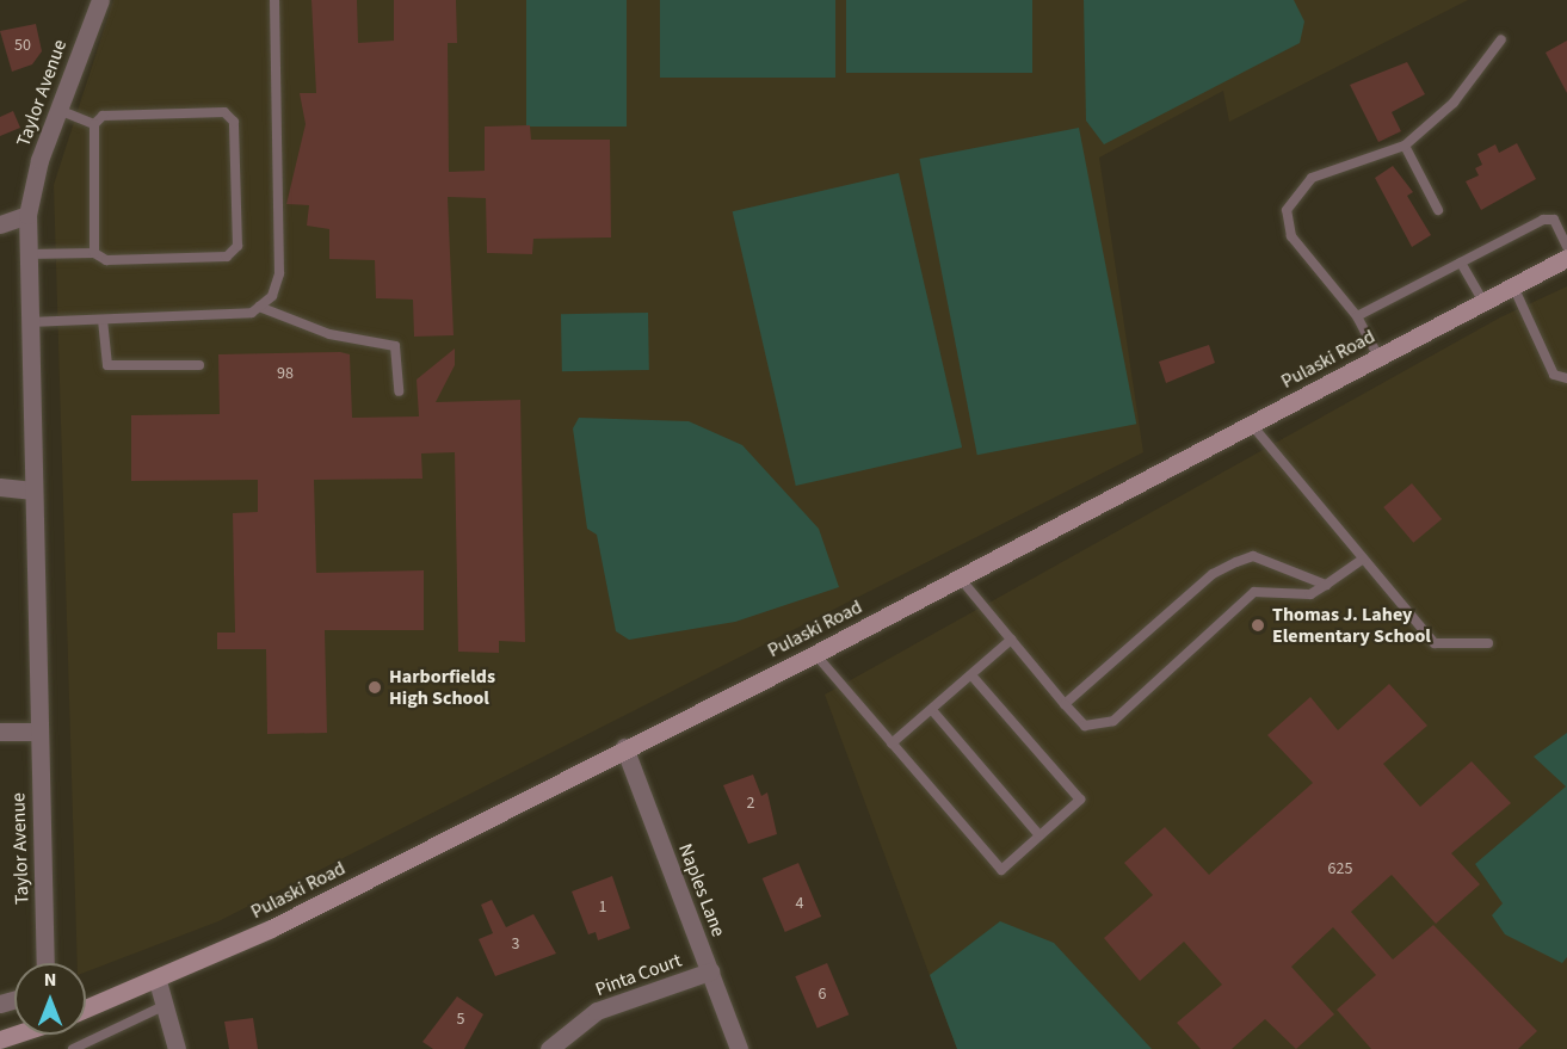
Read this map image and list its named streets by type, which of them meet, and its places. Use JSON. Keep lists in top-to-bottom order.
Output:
{
  "streets": {
    "main road": ["Pulaski Road"],
    "street": ["Taylor Avenue", "Naples Lane", "Pinta Court"]
  },
  "crossings": [
    ["Pulaski Road", "Naples Lane"],
    ["Naples Lane", "Pinta Court"]
  ],
  "places": ["Thomas J. Lahey Elementary School", "Harborfields High School"],
  "house_numbers": [
    "50",
    "98",
    "2",
    "625",
    "4",
    "1",
    "3",
    "6",
    "5"
  ],
  "north": "top"
}
